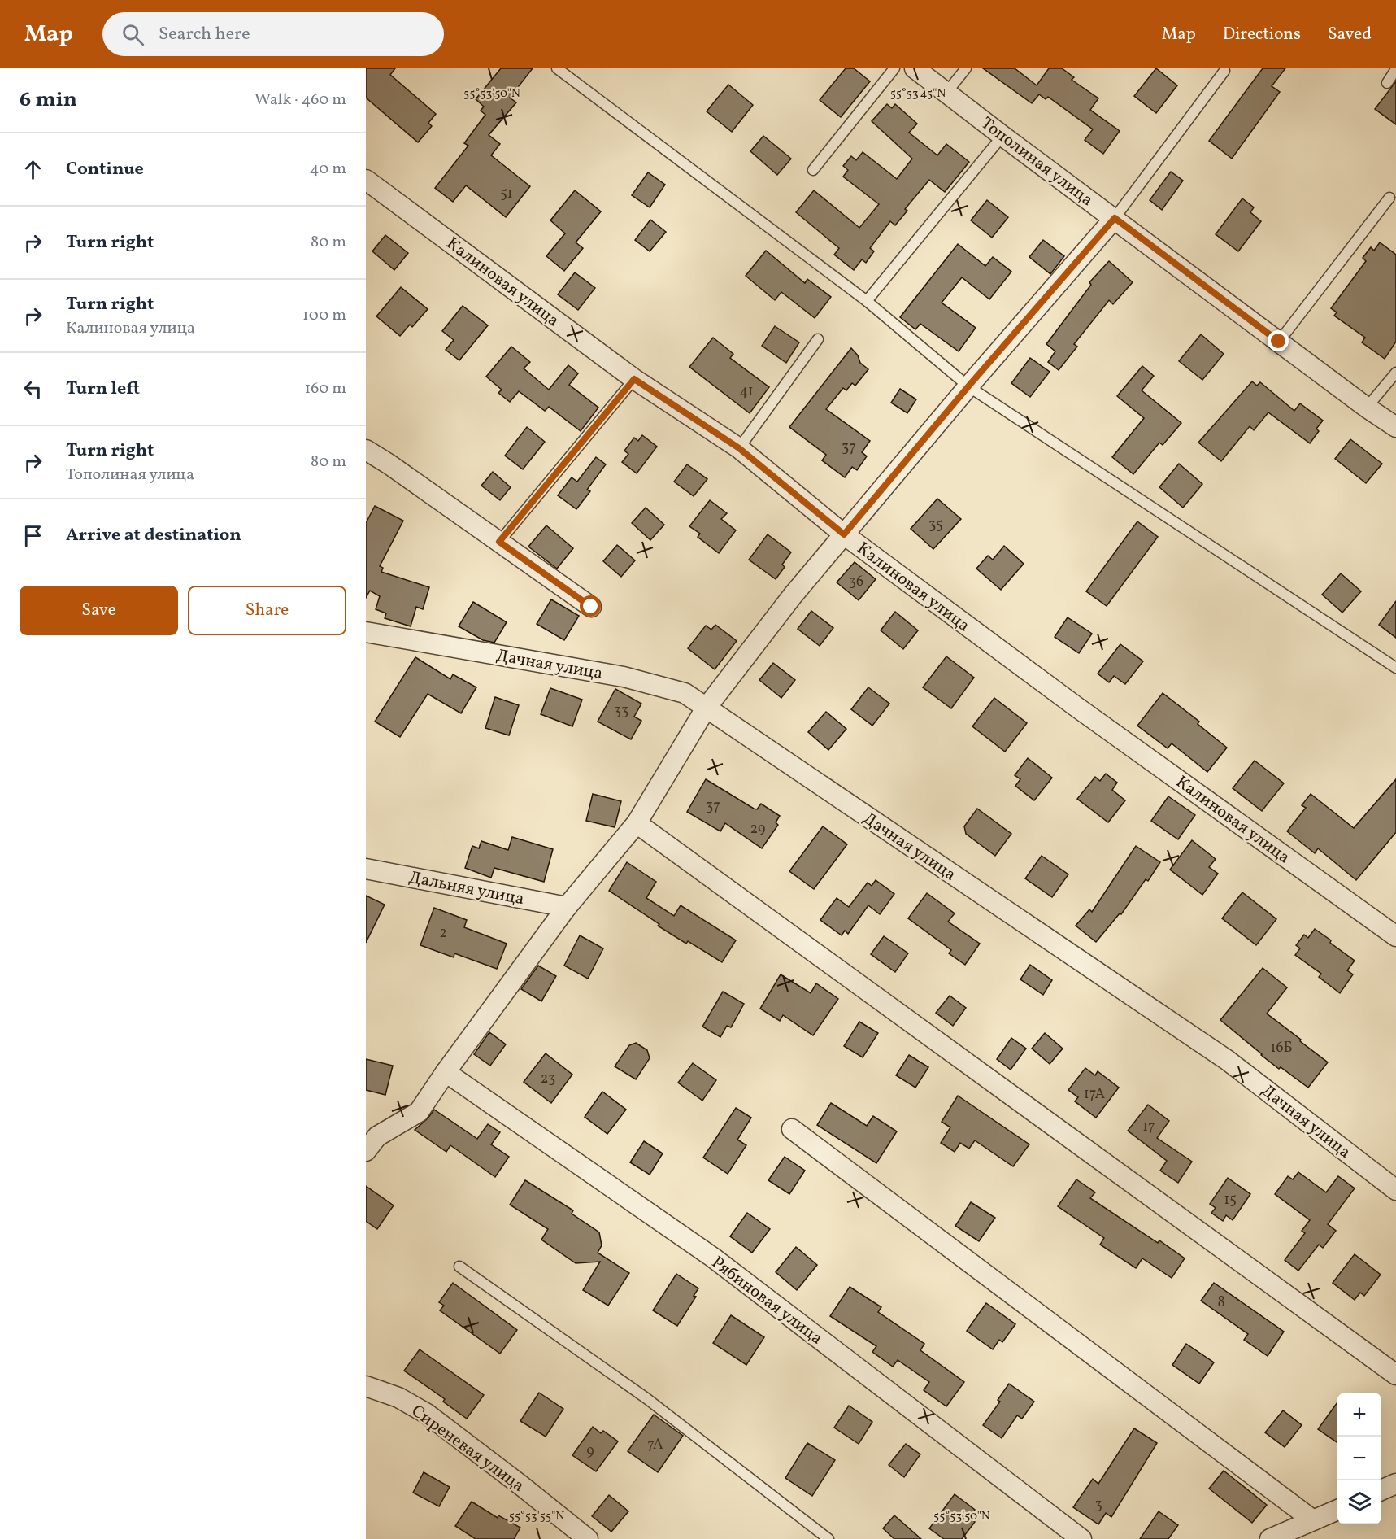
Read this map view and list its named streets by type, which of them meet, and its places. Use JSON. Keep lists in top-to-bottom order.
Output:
{
  "streets": {
    "street": [
      "Тополиная улица",
      "Калиновая улица",
      "Дачная улица",
      "Дальняя улица",
      "Рябиновая улица",
      "Сиреневая улица"
    ]
  },
  "house_numbers": [
    "51",
    "41",
    "37",
    "35",
    "36",
    "33",
    "37",
    "29",
    "2",
    "16Б",
    "23",
    "17А",
    "17",
    "15",
    "8",
    "7А",
    "9",
    "3"
  ],
  "page": {
    "header": "Map",
    "search": "Search here",
    "nav": ["Map", "Directions", "Saved"],
    "heading": ["6 min", "Walk · 460 m"],
    "list": [
      ["Continue", "40 m"],
      ["Turn right", "80 m"],
      ["Turn right", "Калиновая улица", "100 m"],
      ["Turn left", "160 m"],
      ["Turn right", "Тополиная улица", "80 m"],
      "Arrive at destination"
    ],
    "buttons": ["Save", "Share"],
    "map_buttons": ["+", "−"]
  },
  "coordinates": ["55°53'50\"N", "55°53'45\"N", "55°53'55\"N"]
}
